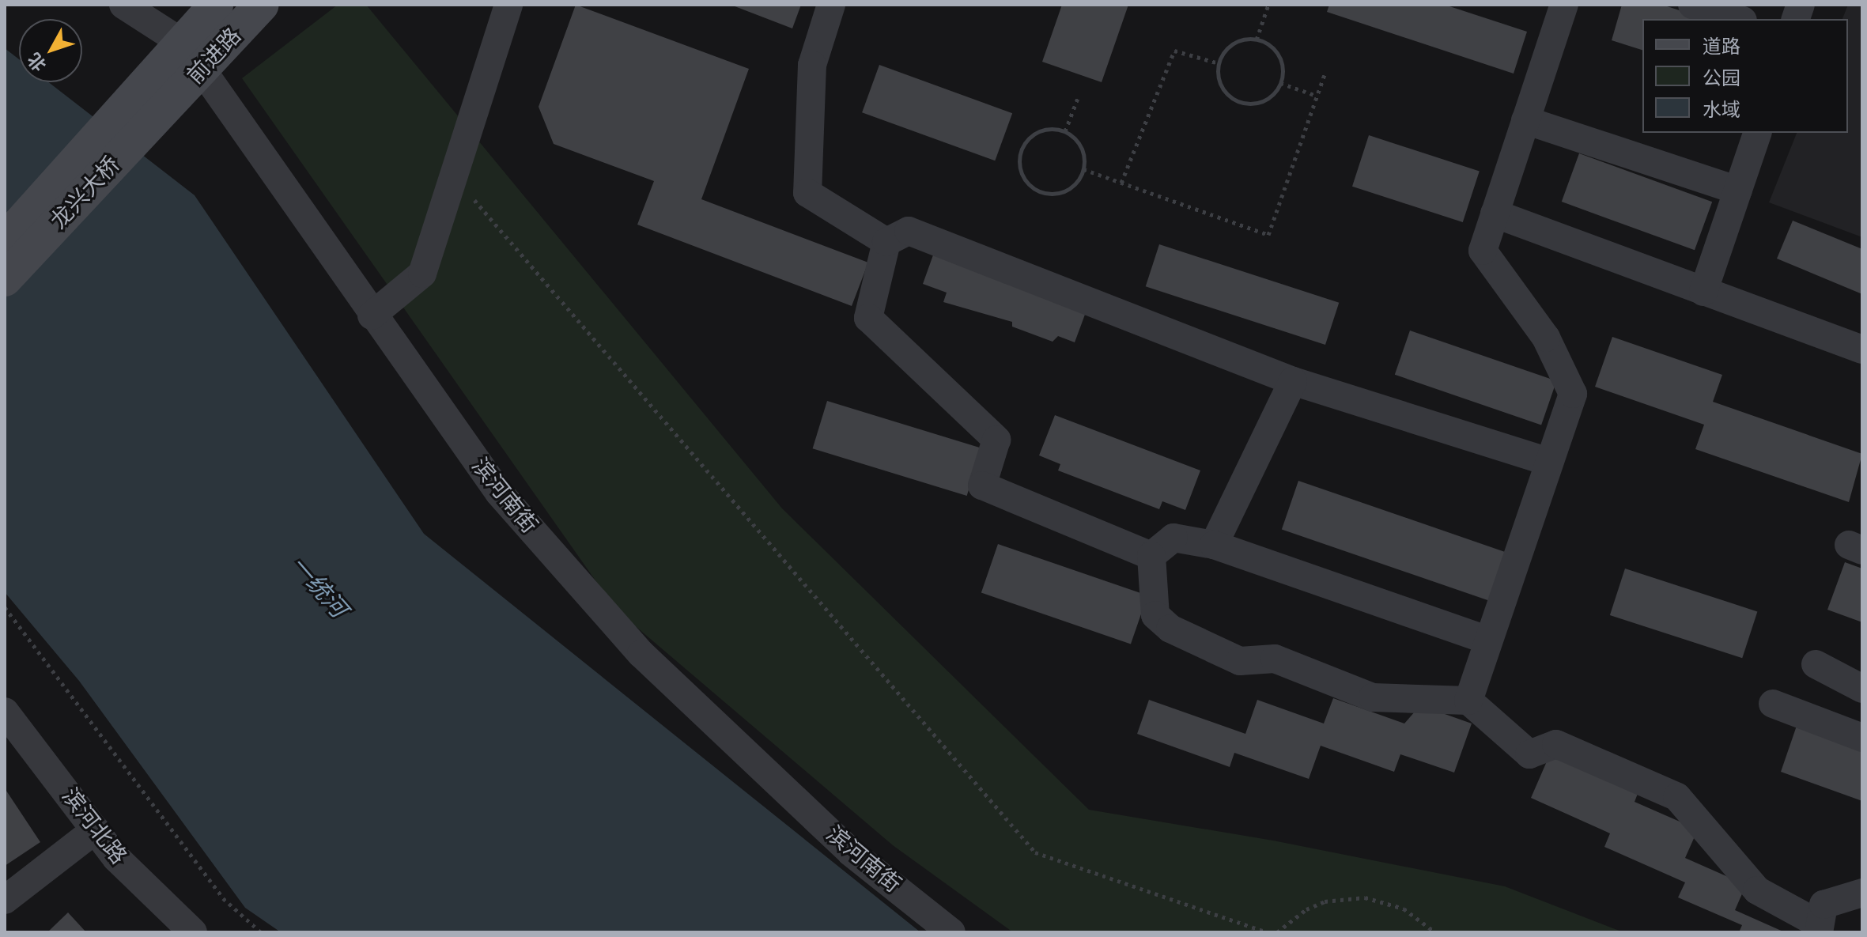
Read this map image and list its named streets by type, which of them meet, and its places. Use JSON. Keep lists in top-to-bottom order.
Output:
{
  "streets": {
    "street": [
      "前进路",
      "龙兴大桥",
      "滨河南街",
      "滨河北路"
    ]
  },
  "crossings": [
    ["前进路", "龙兴大桥"],
    ["前进路", "滨河南街"]
  ],
  "water": ["一统河"],
  "legend": ["道路", "公园", "水域"],
  "north": "bottom left"
}
